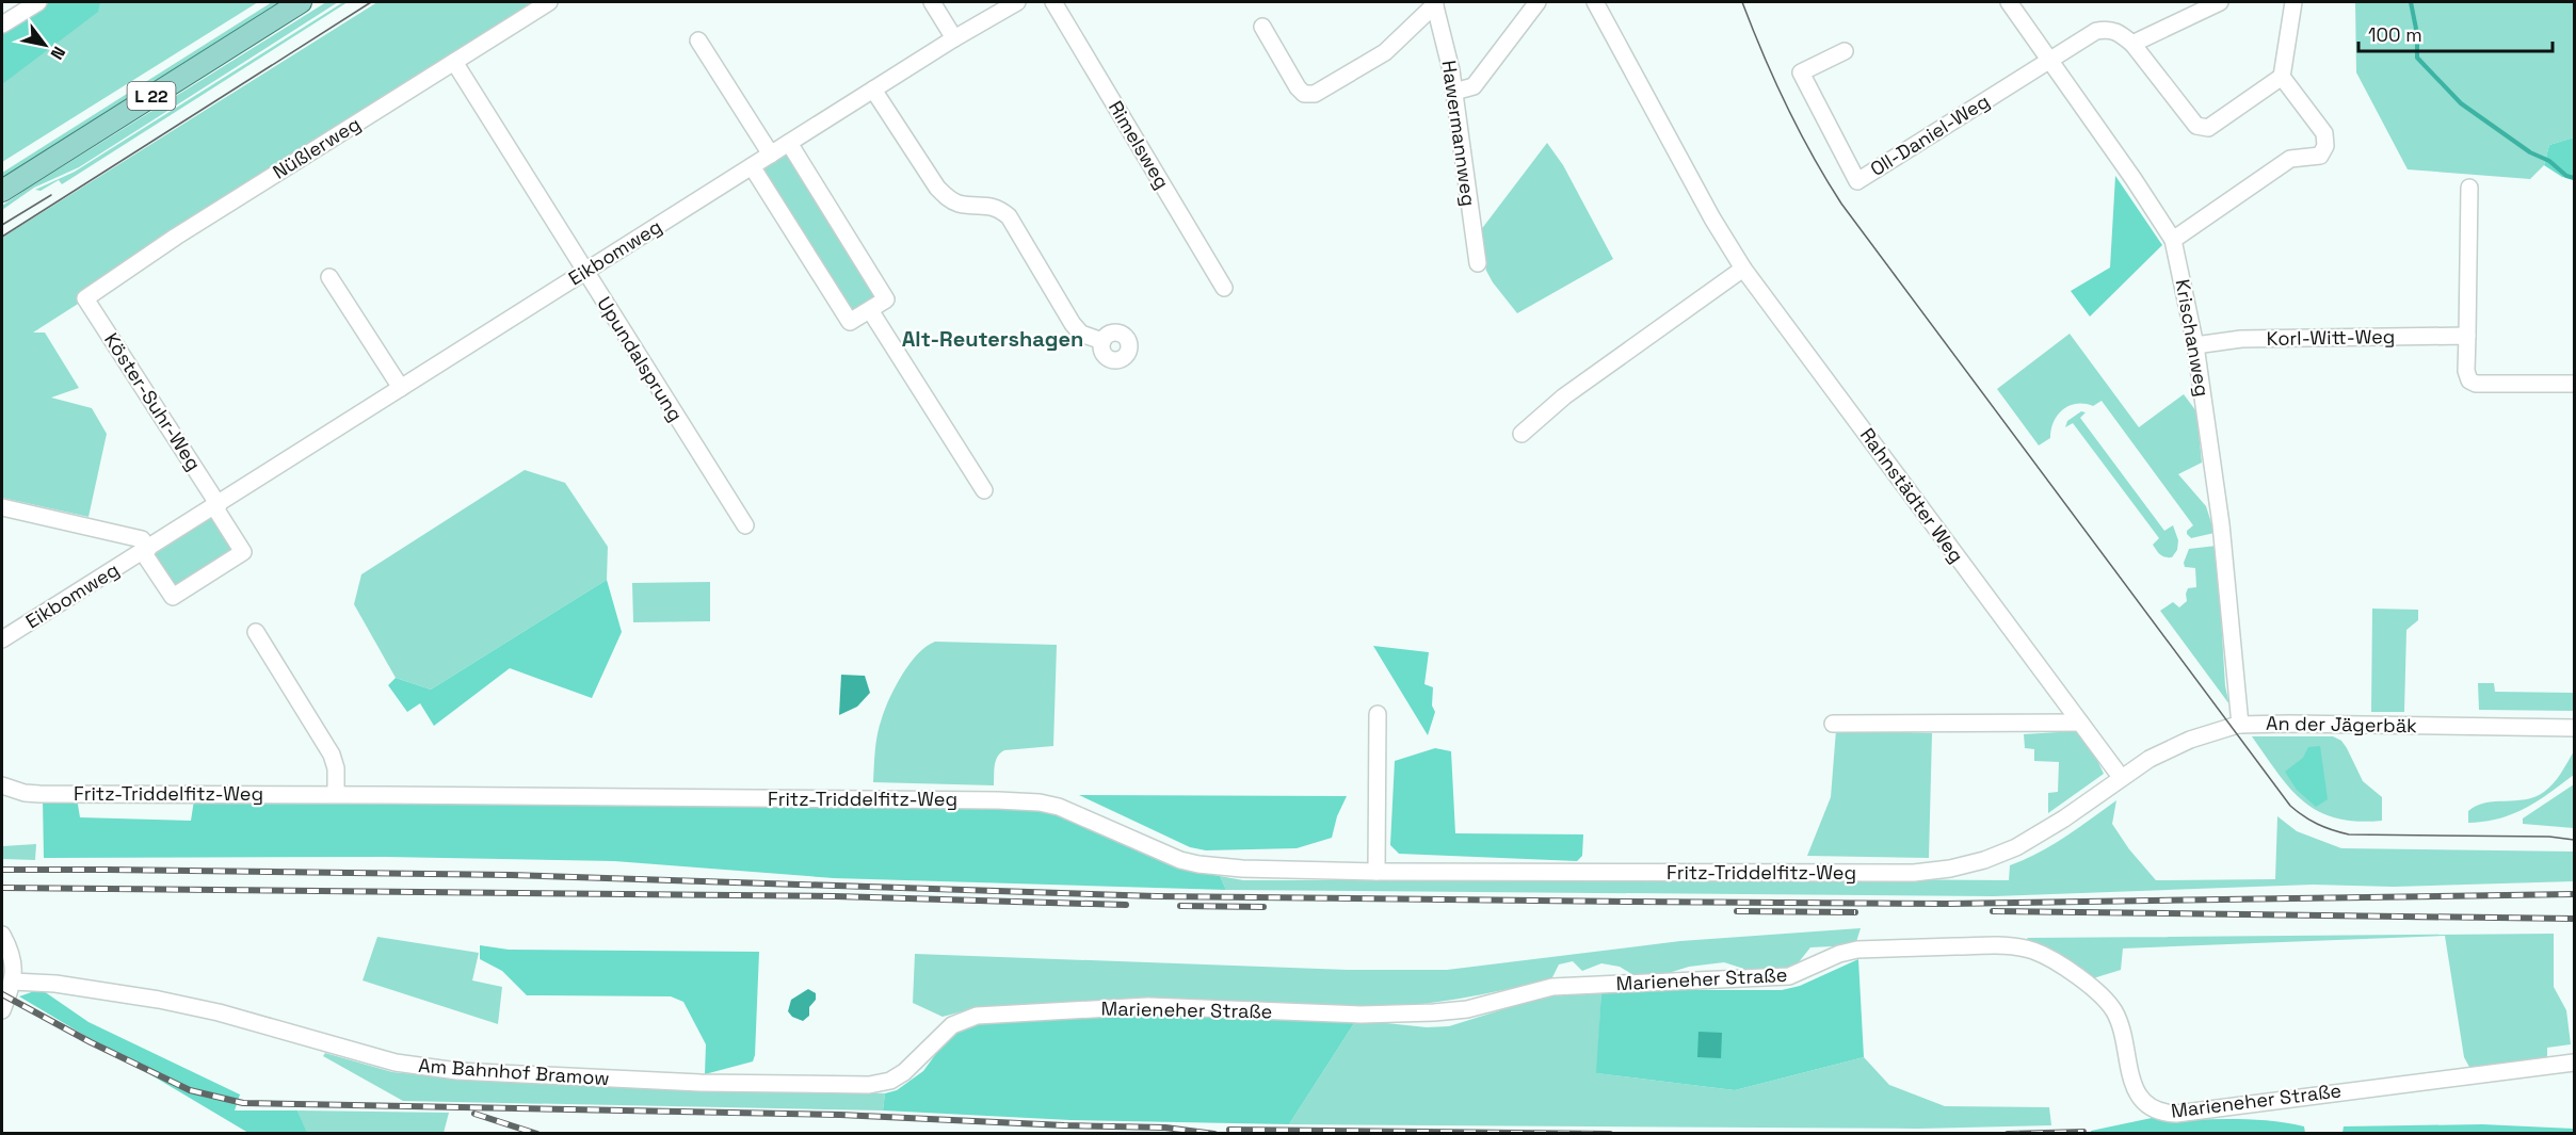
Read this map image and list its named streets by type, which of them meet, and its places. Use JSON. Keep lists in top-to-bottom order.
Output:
{
  "streets": {
    "main road": ["L 22"],
    "street": [
      "Hawermannweg",
      "Oll-Daniel-Weg",
      "Rimelsweg",
      "Nüßlerweg",
      "Eikbomweg",
      "Krischanweg",
      "Korl-Witt-Weg",
      "Upundalsprung",
      "Köster-Suhr-Weg",
      "Rahnstädter Weg",
      "An der Jägerbäk",
      "Fritz-Triddelfitz-Weg",
      "Marieneher Straße",
      "Am Bahnhof Bramow"
    ]
  },
  "crossings": [
    ["Oll-Daniel-Weg", "Krischanweg"],
    ["Nüßlerweg", "Upundalsprung"],
    ["Nüßlerweg", "Köster-Suhr-Weg"],
    ["Eikbomweg", "Upundalsprung"],
    ["Eikbomweg", "Köster-Suhr-Weg"],
    ["Krischanweg", "Korl-Witt-Weg"],
    ["Krischanweg", "An der Jägerbäk"],
    ["Rahnstädter Weg", "An der Jägerbäk"],
    ["Rahnstädter Weg", "Fritz-Triddelfitz-Weg"],
    ["An der Jägerbäk", "Fritz-Triddelfitz-Weg"],
    ["Marieneher Straße", "Am Bahnhof Bramow"]
  ],
  "districts": ["Alt-Reutershagen"],
  "scale_bar": "100 m",
  "north": "bottom right"
}
